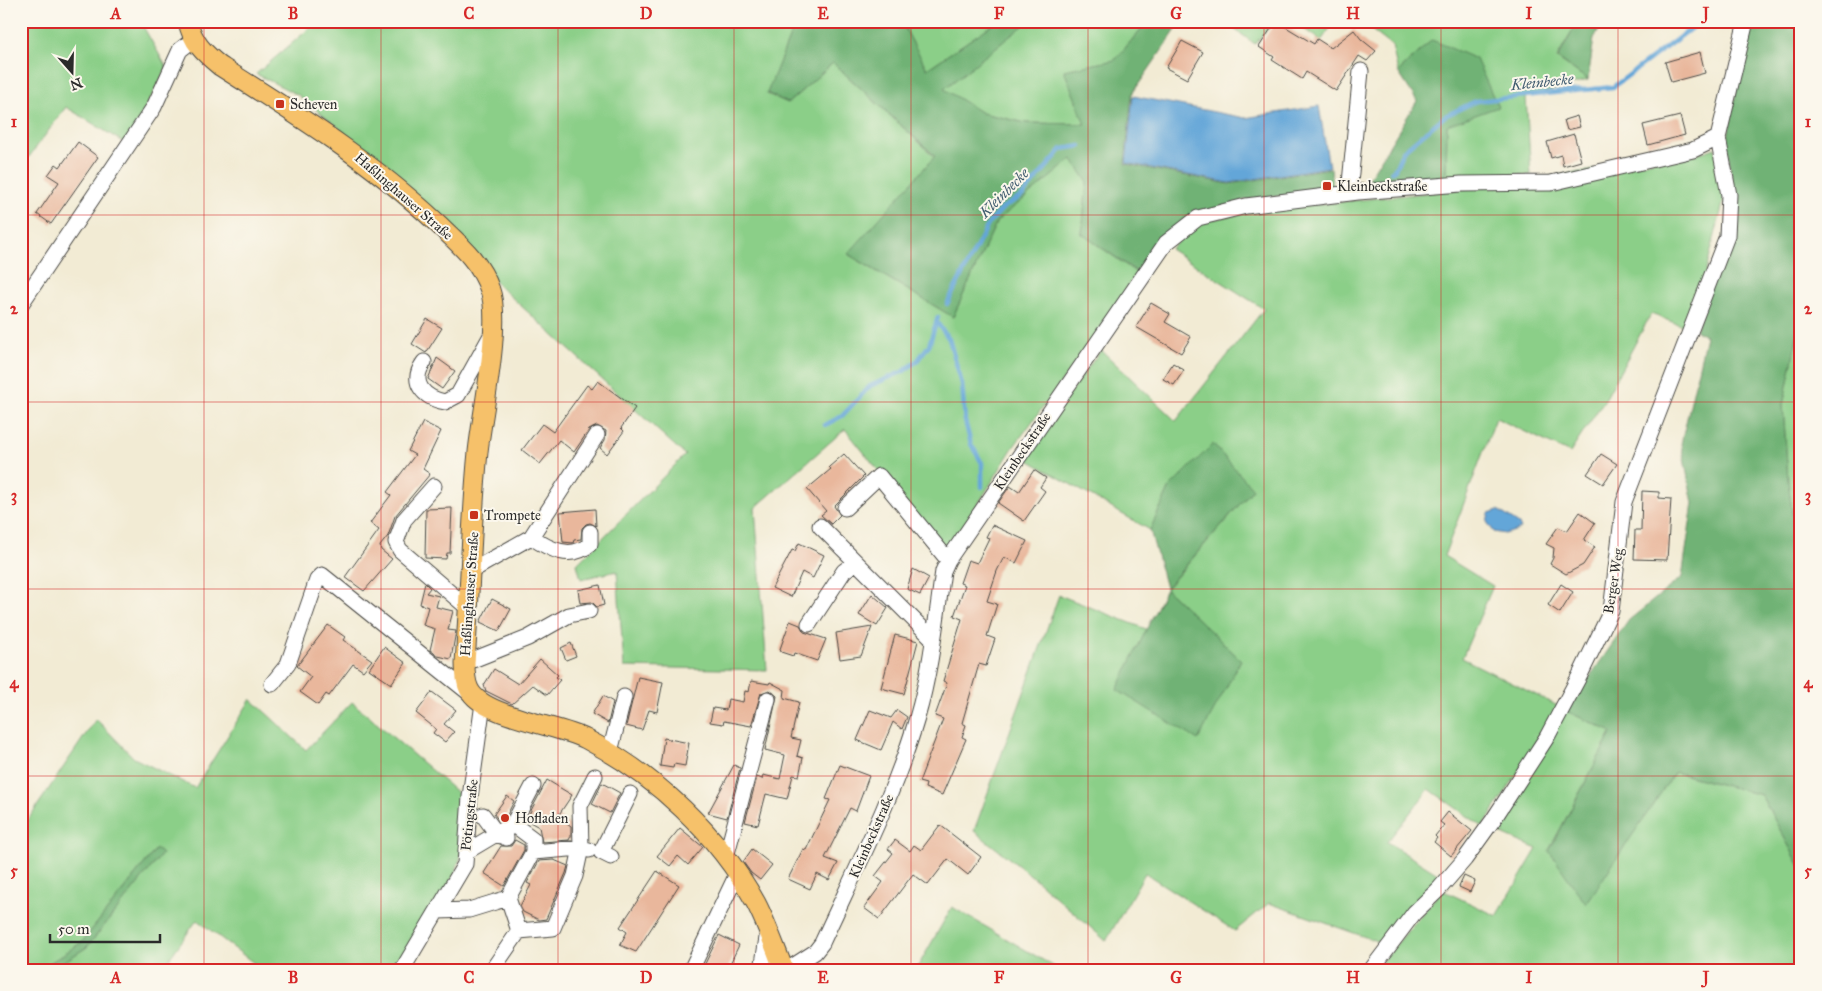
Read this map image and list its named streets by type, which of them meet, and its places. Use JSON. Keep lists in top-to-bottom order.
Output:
{
  "streets": {
    "main road": ["Haßlinghauser Straße"],
    "street": ["Kleinbeckstraße", "Berger Weg", "Pötingstraße"]
  },
  "crossings": [
    ["Haßlinghauser Straße", "Pötingstraße"],
    ["Kleinbeckstraße", "Berger Weg"]
  ],
  "water": ["Kleinbecke"],
  "places": {
    "transit": ["Scheven", "Kleinbeckstraße", "Trompete"],
    "other": ["Hofladen"]
  },
  "scale_bar": "50 m",
  "north": "bottom",
  "grid": {
    "columns": [
      "A",
      "B",
      "C",
      "D",
      "E",
      "F",
      "G",
      "H",
      "I",
      "J"
    ],
    "rows": [
      "1",
      "2",
      "3",
      "4",
      "5"
    ]
  }
}
